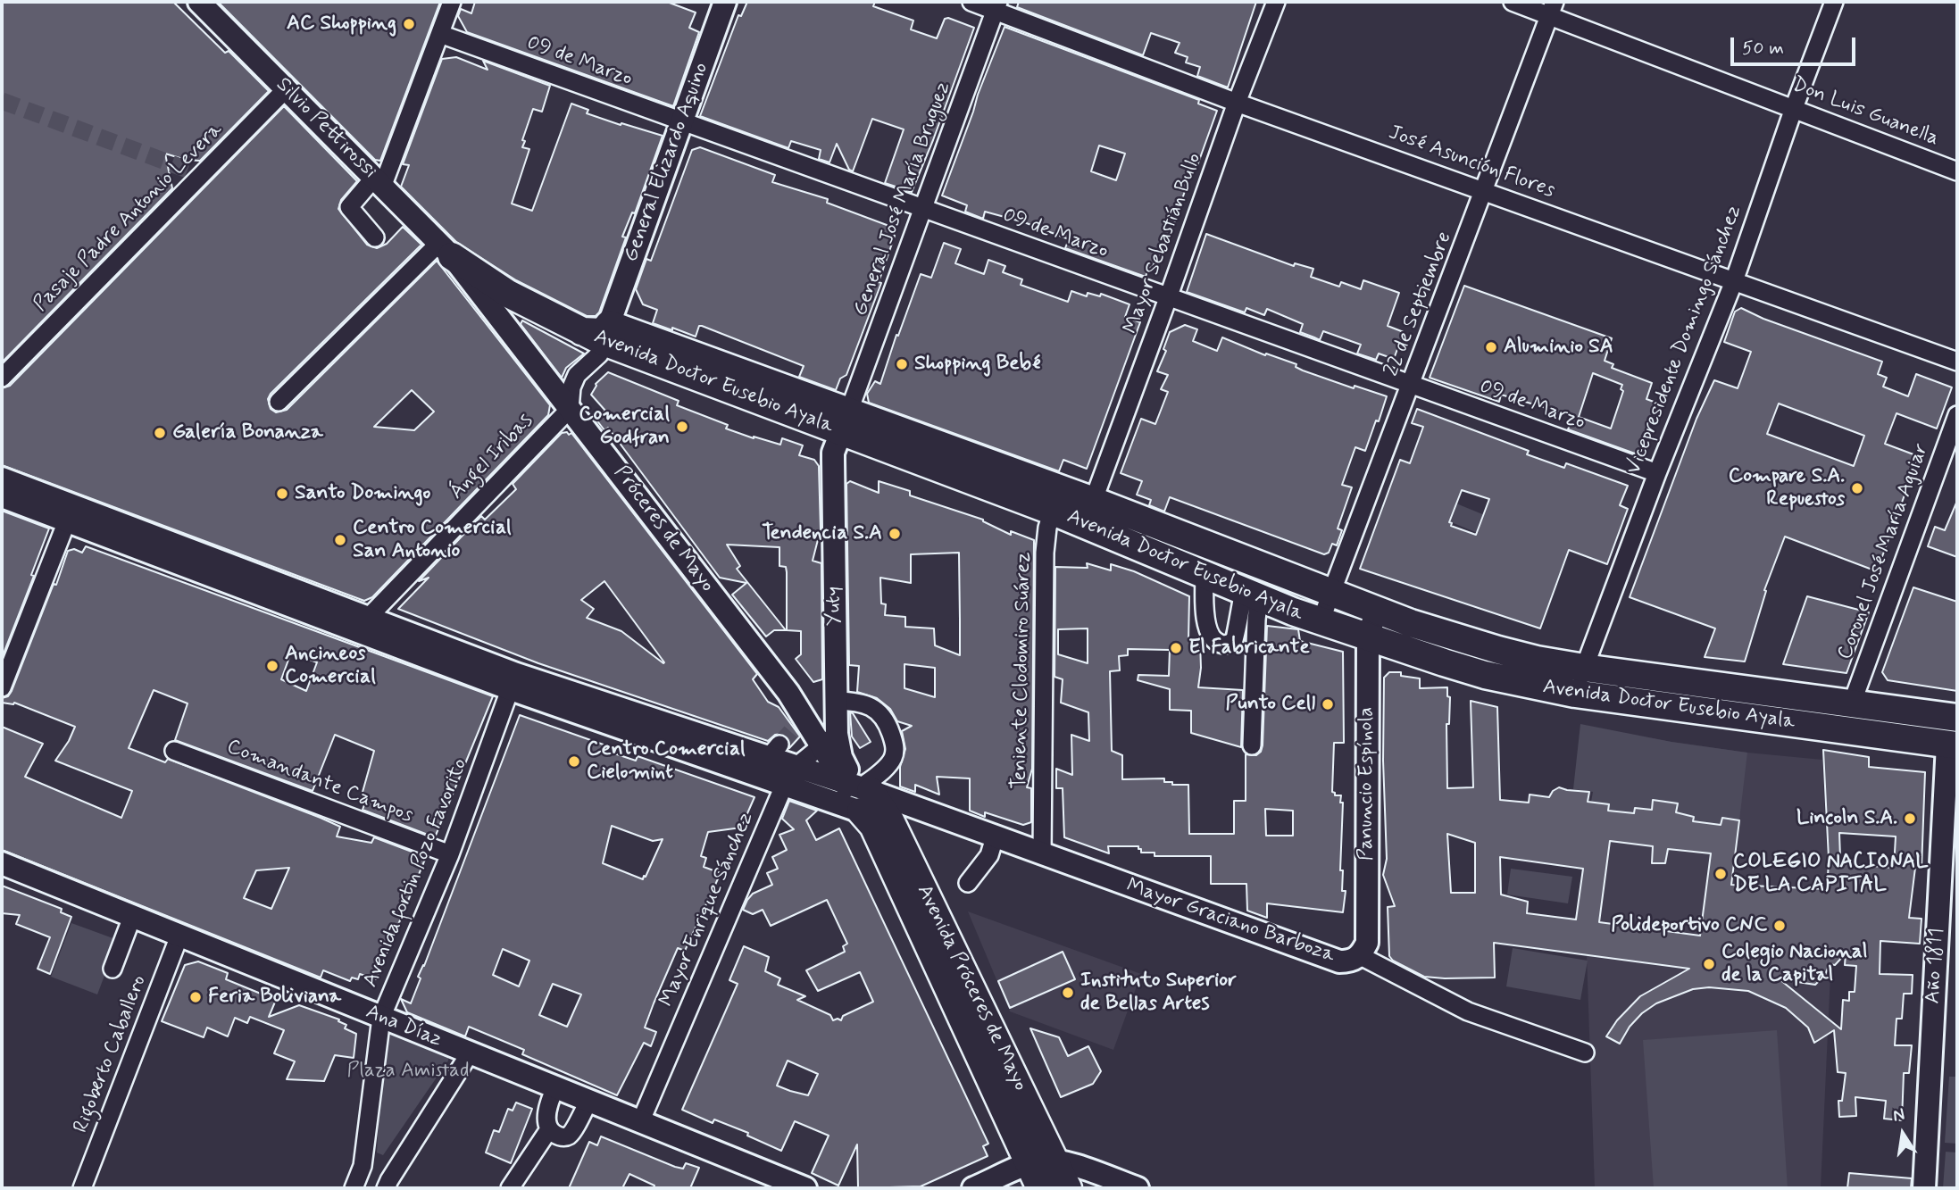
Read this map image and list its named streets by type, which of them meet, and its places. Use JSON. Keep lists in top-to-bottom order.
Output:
{
  "streets": {
    "highway": ["Avenida Doctor Eusebio Ayala", "Avenida Próceres de Mayo"],
    "main road": [
      "Silvio Pettirossi",
      "General Elizardo Aquino",
      "Próceres de Mayo",
      "Yuty",
      "Panuncio Espínola",
      "Mayor Graciano Barboza",
      "Año 1811",
      "Ana Díaz"
    ],
    "street": [
      "09 de Marzo",
      "Don Luis Guanella",
      "José Asunción Flores",
      "General José María Bruguez",
      "Pasaje Padre Antonio Levera",
      "Mayor Sebastián Bullo",
      "22 de Septiembre",
      "Vicepresidente Domingo Sánchez",
      "Ángel Iribas",
      "Coronel José María Aguiar",
      "Teniente Clodomiro Suárez",
      "Comandante Campos",
      "Avenida fortin Pozo Favorito",
      "Mayor Enrique Sánchez",
      "Rigoberto Caballero"
    ]
  },
  "crossings": [
    ["09 de Marzo", "General Elizardo Aquino"],
    ["09 de Marzo", "General José María Bruguez"],
    ["09 de Marzo", "Mayor Sebastián Bullo"],
    ["09 de Marzo", "22 de Septiembre"],
    ["09 de Marzo", "Vicepresidente Domingo Sánchez"],
    ["Don Luis Guanella", "22 de Septiembre"],
    ["Don Luis Guanella", "Vicepresidente Domingo Sánchez"],
    ["Silvio Pettirossi", "Pasaje Padre Antonio Levera"],
    ["Silvio Pettirossi", "Avenida Doctor Eusebio Ayala"],
    ["Silvio Pettirossi", "Próceres de Mayo"],
    ["General Elizardo Aquino", "Avenida Doctor Eusebio Ayala"],
    ["José Asunción Flores", "General José María Bruguez"],
    ["José Asunción Flores", "Mayor Sebastián Bullo"],
    ["José Asunción Flores", "22 de Septiembre"],
    ["José Asunción Flores", "Vicepresidente Domingo Sánchez"],
    ["General José María Bruguez", "Avenida Doctor Eusebio Ayala"],
    ["General José María Bruguez", "Yuty"],
    ["Mayor Sebastián Bullo", "Avenida Doctor Eusebio Ayala"],
    ["22 de Septiembre", "Avenida Doctor Eusebio Ayala"],
    ["Vicepresidente Domingo Sánchez", "Avenida Doctor Eusebio Ayala"],
    ["Avenida Doctor Eusebio Ayala", "Próceres de Mayo"],
    ["Avenida Doctor Eusebio Ayala", "Coronel José María Aguiar"],
    ["Avenida Doctor Eusebio Ayala", "Yuty"],
    ["Avenida Doctor Eusebio Ayala", "Teniente Clodomiro Suárez"],
    ["Avenida Doctor Eusebio Ayala", "Panuncio Espínola"],
    ["Avenida Doctor Eusebio Ayala", "Año 1811"],
    ["Ángel Iribas", "Próceres de Mayo"],
    ["Próceres de Mayo", "Yuty"],
    ["Próceres de Mayo", "Mayor Enrique Sánchez"],
    ["Yuty", "Mayor Enrique Sánchez"],
    ["Yuty", "Mayor Graciano Barboza"],
    ["Yuty", "Avenida Próceres de Mayo"],
    ["Teniente Clodomiro Suárez", "Mayor Graciano Barboza"],
    ["Comandante Campos", "Avenida fortin Pozo Favorito"],
    ["Panuncio Espínola", "Mayor Graciano Barboza"],
    ["Avenida fortin Pozo Favorito", "Ana Díaz"],
    ["Mayor Enrique Sánchez", "Ana Díaz"],
    ["Mayor Graciano Barboza", "Avenida Próceres de Mayo"],
    ["Ana Díaz", "Rigoberto Caballero"]
  ],
  "parks": ["Plaza Amistad"],
  "places": [
    "AC Shopping",
    "Aluminio SA",
    "Shopping Bebé",
    "Comercial Godfran",
    "Galería Bonanza",
    "Compare S.A. Repuestos",
    "Santo Domingo",
    "Tendencia S.A",
    "Centro Comercial San Antonio",
    "El Fabricante",
    "Ancineos Comercial",
    "Punto Cell",
    "Centro Comercial Cielomint",
    "Lincoln S.A.",
    "COLEGIO NACIONAL DE LA CAPITAL",
    "Polideportivo CNC",
    "Colegio Nacional de la Capital",
    "Instituto Superior de Bellas Artes",
    "Feria Boliviana"
  ],
  "scale_bar": "50 m",
  "north": "top"
}
